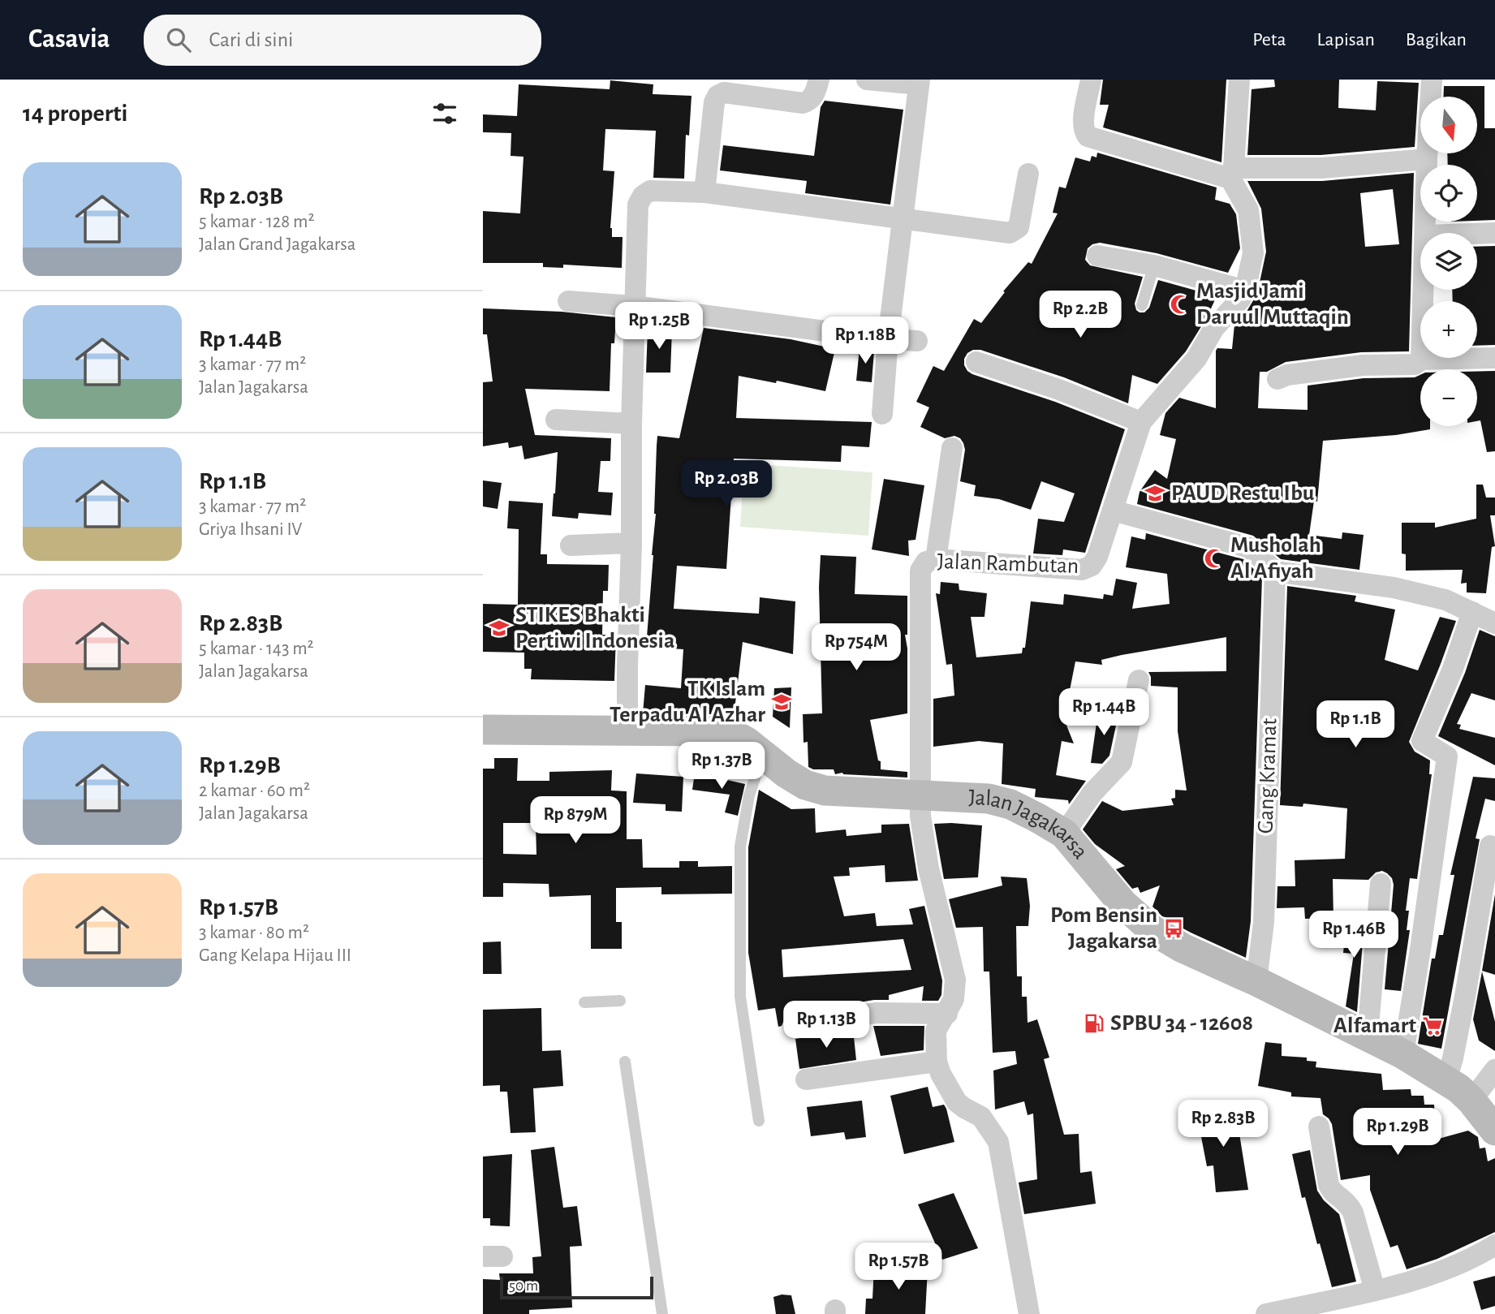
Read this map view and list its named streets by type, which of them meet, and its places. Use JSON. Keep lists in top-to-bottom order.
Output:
{
  "streets": {
    "main road": ["Jalan Jagakarsa"],
    "street": ["Jalan Rambutan", "Gang Kramat"]
  },
  "crossings": [
    ["Jalan Rambutan", "Jalan Jagakarsa"],
    ["Gang Kramat", "Jalan Jagakarsa"]
  ],
  "places": {
    "mosque": ["Masjid Jami Daruul Muttaqin", "Musholah Al Afiyah"],
    "school or university": ["PAUD Restu Ibu", "STIKES Bhakti Pertiwi Indonesia", "TK Islam Terpadu Al Azhar"],
    "bus stop": ["Pom Bensin Jagakarsa"],
    "fuel station": ["SPBU 34 - 12608"],
    "supermarket": ["Alfamart"]
  },
  "scale_bar": "50 m",
  "north": "bottom",
  "page": {
    "header": "Casavia",
    "search": "Cari di sini",
    "nav": ["Peta", "Lapisan", "Bagikan"],
    "heading": "14 properti",
    "map_buttons": ["+", "−"],
    "list": [
      {
        "name": "Rp 2.03B",
        "note": "5 kamar · 128 m² · Jalan Grand Jagakarsa"
      },
      {
        "name": "Rp 1.44B",
        "note": "3 kamar · 77 m² · Jalan Jagakarsa"
      },
      {
        "name": "Rp 1.1B",
        "note": "3 kamar · 77 m² · Griya Ihsani IV"
      },
      {
        "name": "Rp 2.83B",
        "note": "5 kamar · 143 m² · Jalan Jagakarsa"
      },
      {
        "name": "Rp 1.29B",
        "note": "2 kamar · 60 m² · Jalan Jagakarsa"
      },
      {
        "name": "Rp 1.57B",
        "note": "3 kamar · 80 m² · Gang Kelapa Hijau III"
      }
    ],
    "price": [
      "Rp 2.2B",
      "Rp 1.25B",
      "Rp 1.18B",
      "Rp 2.03B",
      "Rp 754M",
      "Rp 1.44B",
      "Rp 1.1B",
      "Rp 1.37B",
      "Rp 879M",
      "Rp 1.46B",
      "Rp 1.13B",
      "Rp 2.83B",
      "Rp 1.29B",
      "Rp 1.57B"
    ],
    "scale": "50 m"
  }
}
